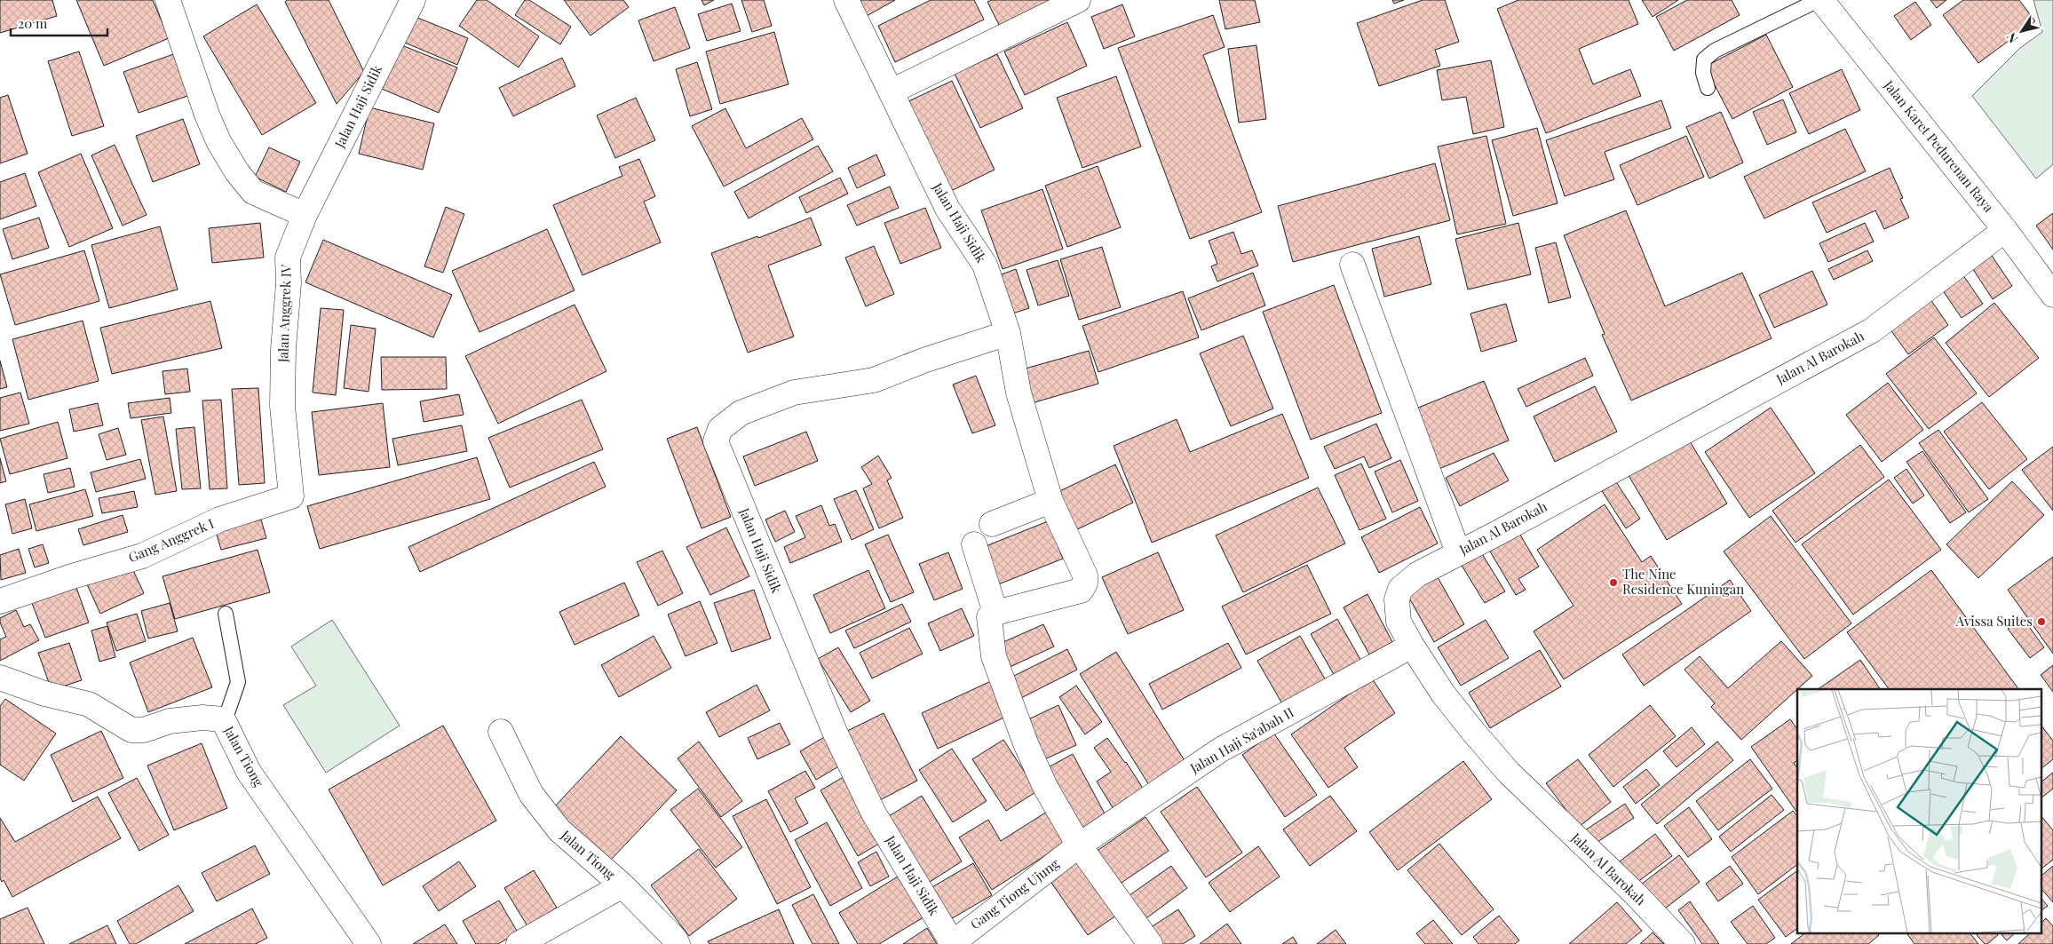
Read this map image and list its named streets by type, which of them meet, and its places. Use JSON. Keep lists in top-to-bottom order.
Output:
{
  "streets": {
    "street": [
      "Jalan Haji Sidik",
      "Jalan Karet Pedurenan Raya",
      "Jalan Anggrek IV",
      "Jalan Al Barokah",
      "Gang Anggrek I",
      "Jalan Haji Sa'abah II",
      "Jalan Tiong",
      "Gang Tiong Ujung"
    ]
  },
  "crossings": [
    ["Jalan Haji Sidik", "Jalan Anggrek IV"],
    ["Jalan Haji Sidik", "Gang Tiong Ujung"],
    ["Jalan Karet Pedurenan Raya", "Jalan Al Barokah"],
    ["Jalan Anggrek IV", "Gang Anggrek I"],
    ["Jalan Al Barokah", "Jalan Haji Sa'abah II"],
    ["Jalan Haji Sa'abah II", "Gang Tiong Ujung"]
  ],
  "places": ["The Nine Residence Kuningan", "Avissa Suites"],
  "scale_bar": "20 m",
  "north": "bottom left"
}
